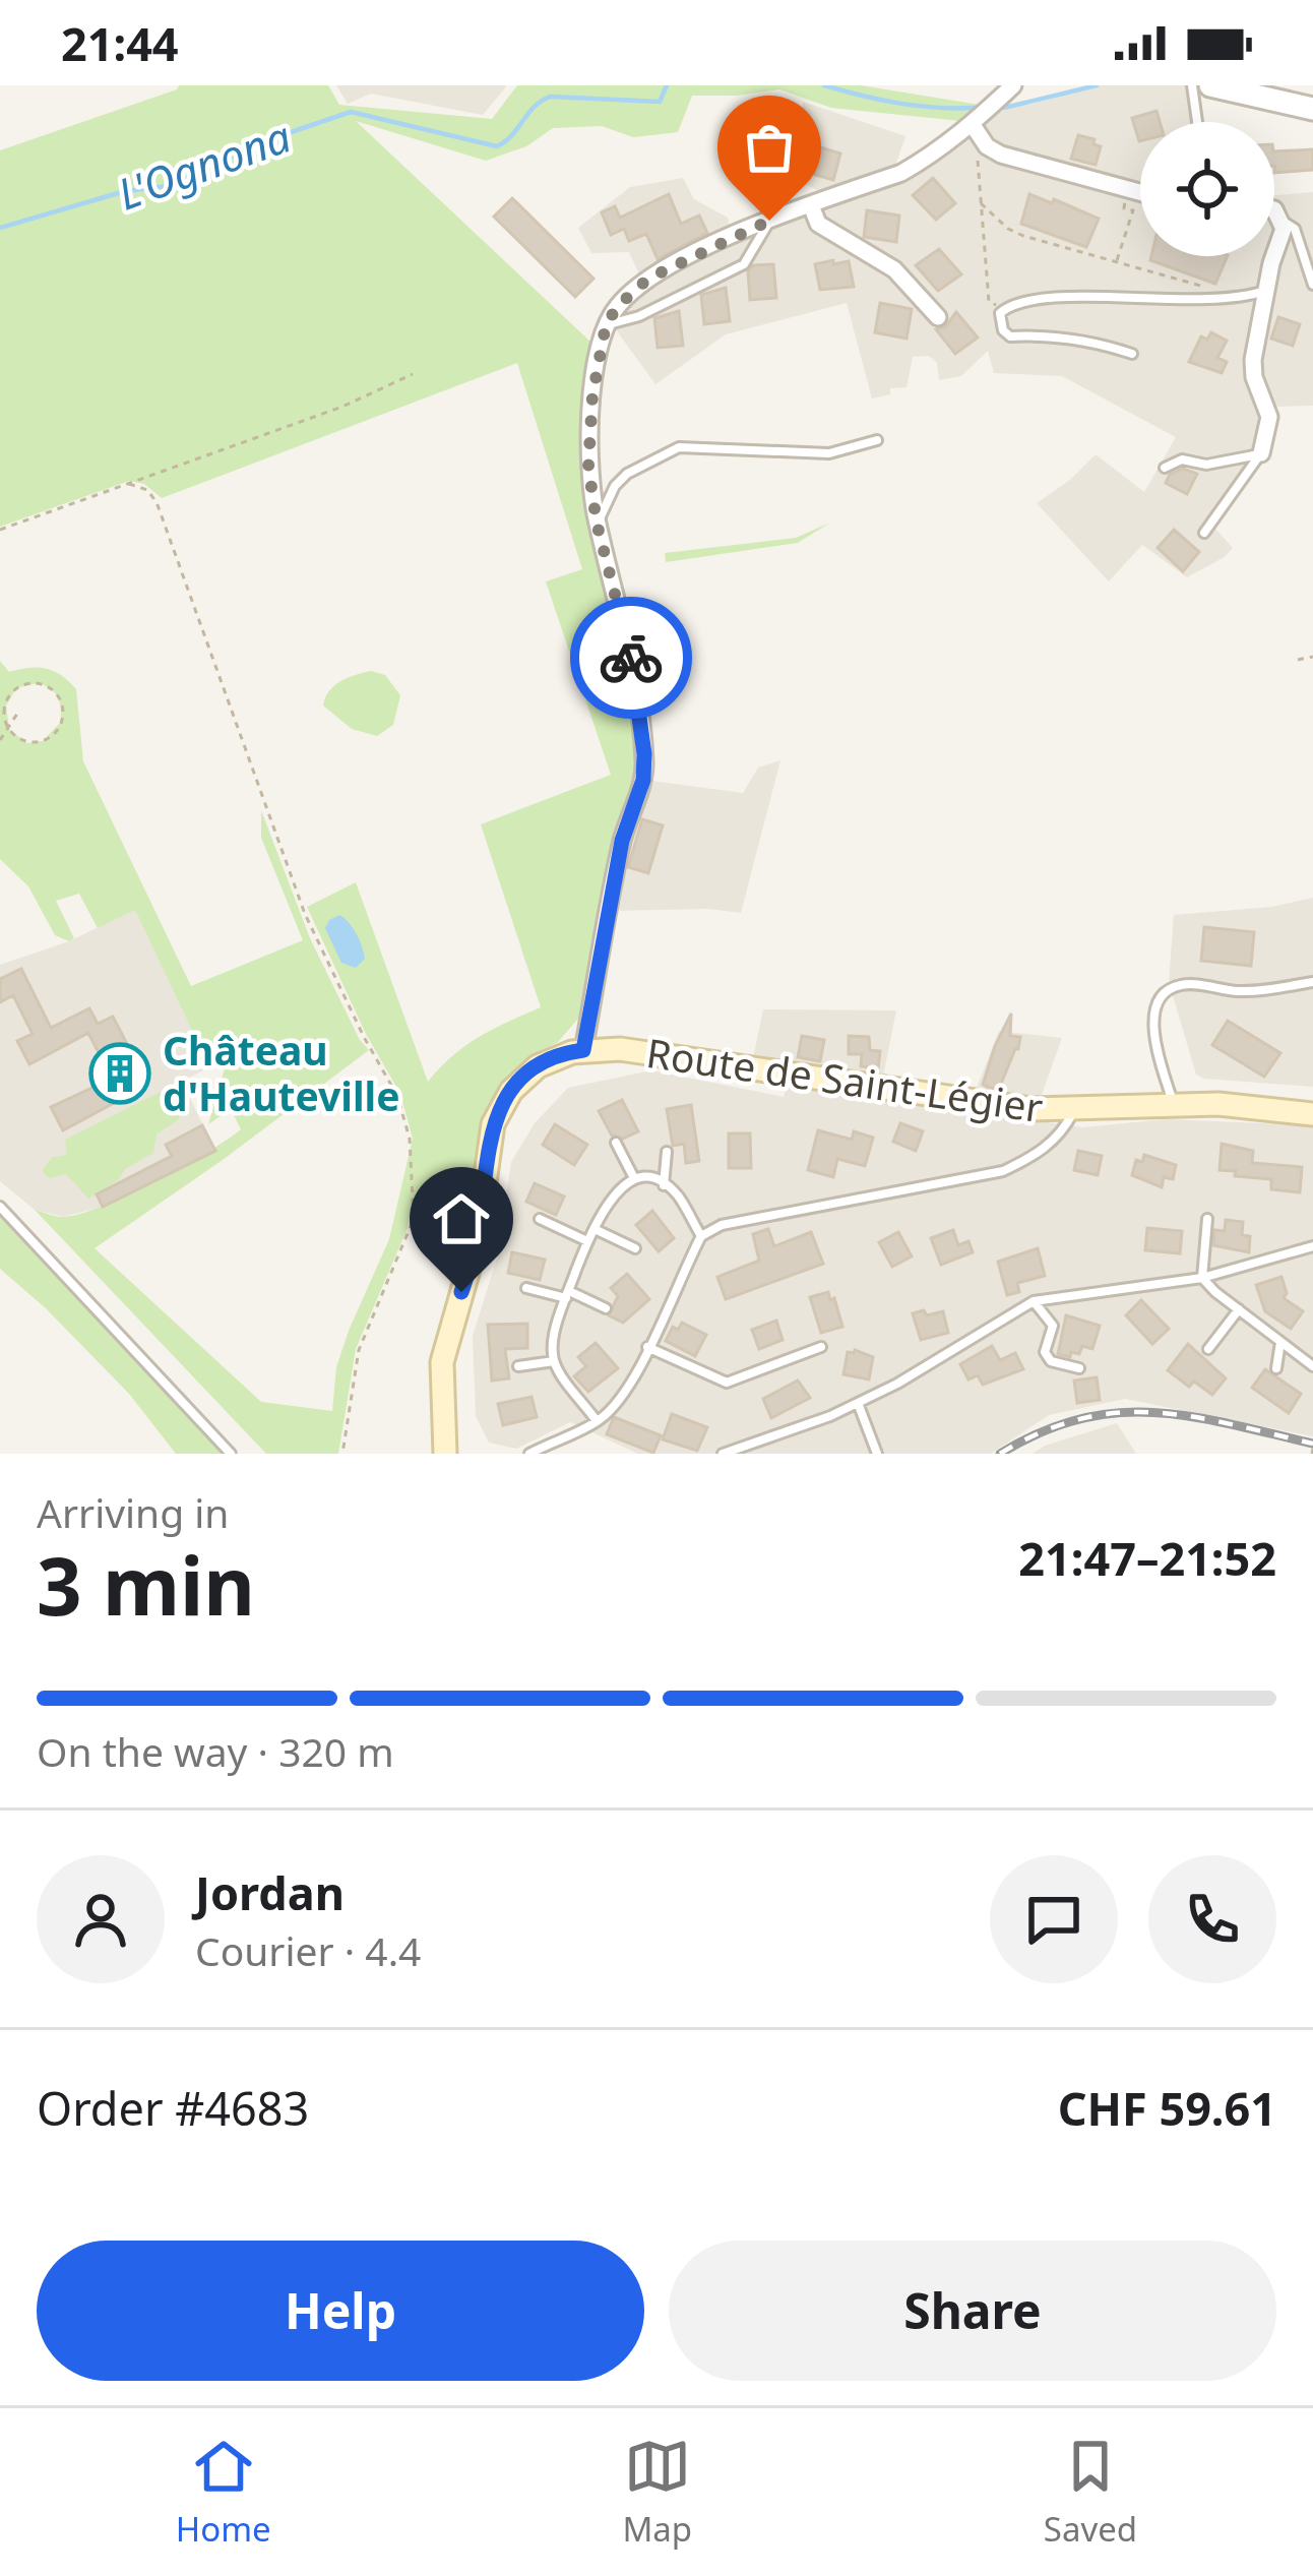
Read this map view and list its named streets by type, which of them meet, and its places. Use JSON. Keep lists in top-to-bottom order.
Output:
{
  "streets": {
    "main road": ["Route de Saint-Légier"]
  },
  "water": ["L'Ognona"],
  "places": {
    "building": ["Château d'Hauteville"]
  },
  "page": {
    "status": "21:44",
    "heading": ["3 min", "Arriving in", "21:47–21:52"],
    "panel": [
      "Jordan",
      "Courier · 4.4",
      "Order #4683",
      "CHF 59.61"
    ],
    "bar": "On the way · 320 m",
    "buttons": ["Help", "Share"],
    "tabs": ["Home", "Map", "Saved"]
  }
}
